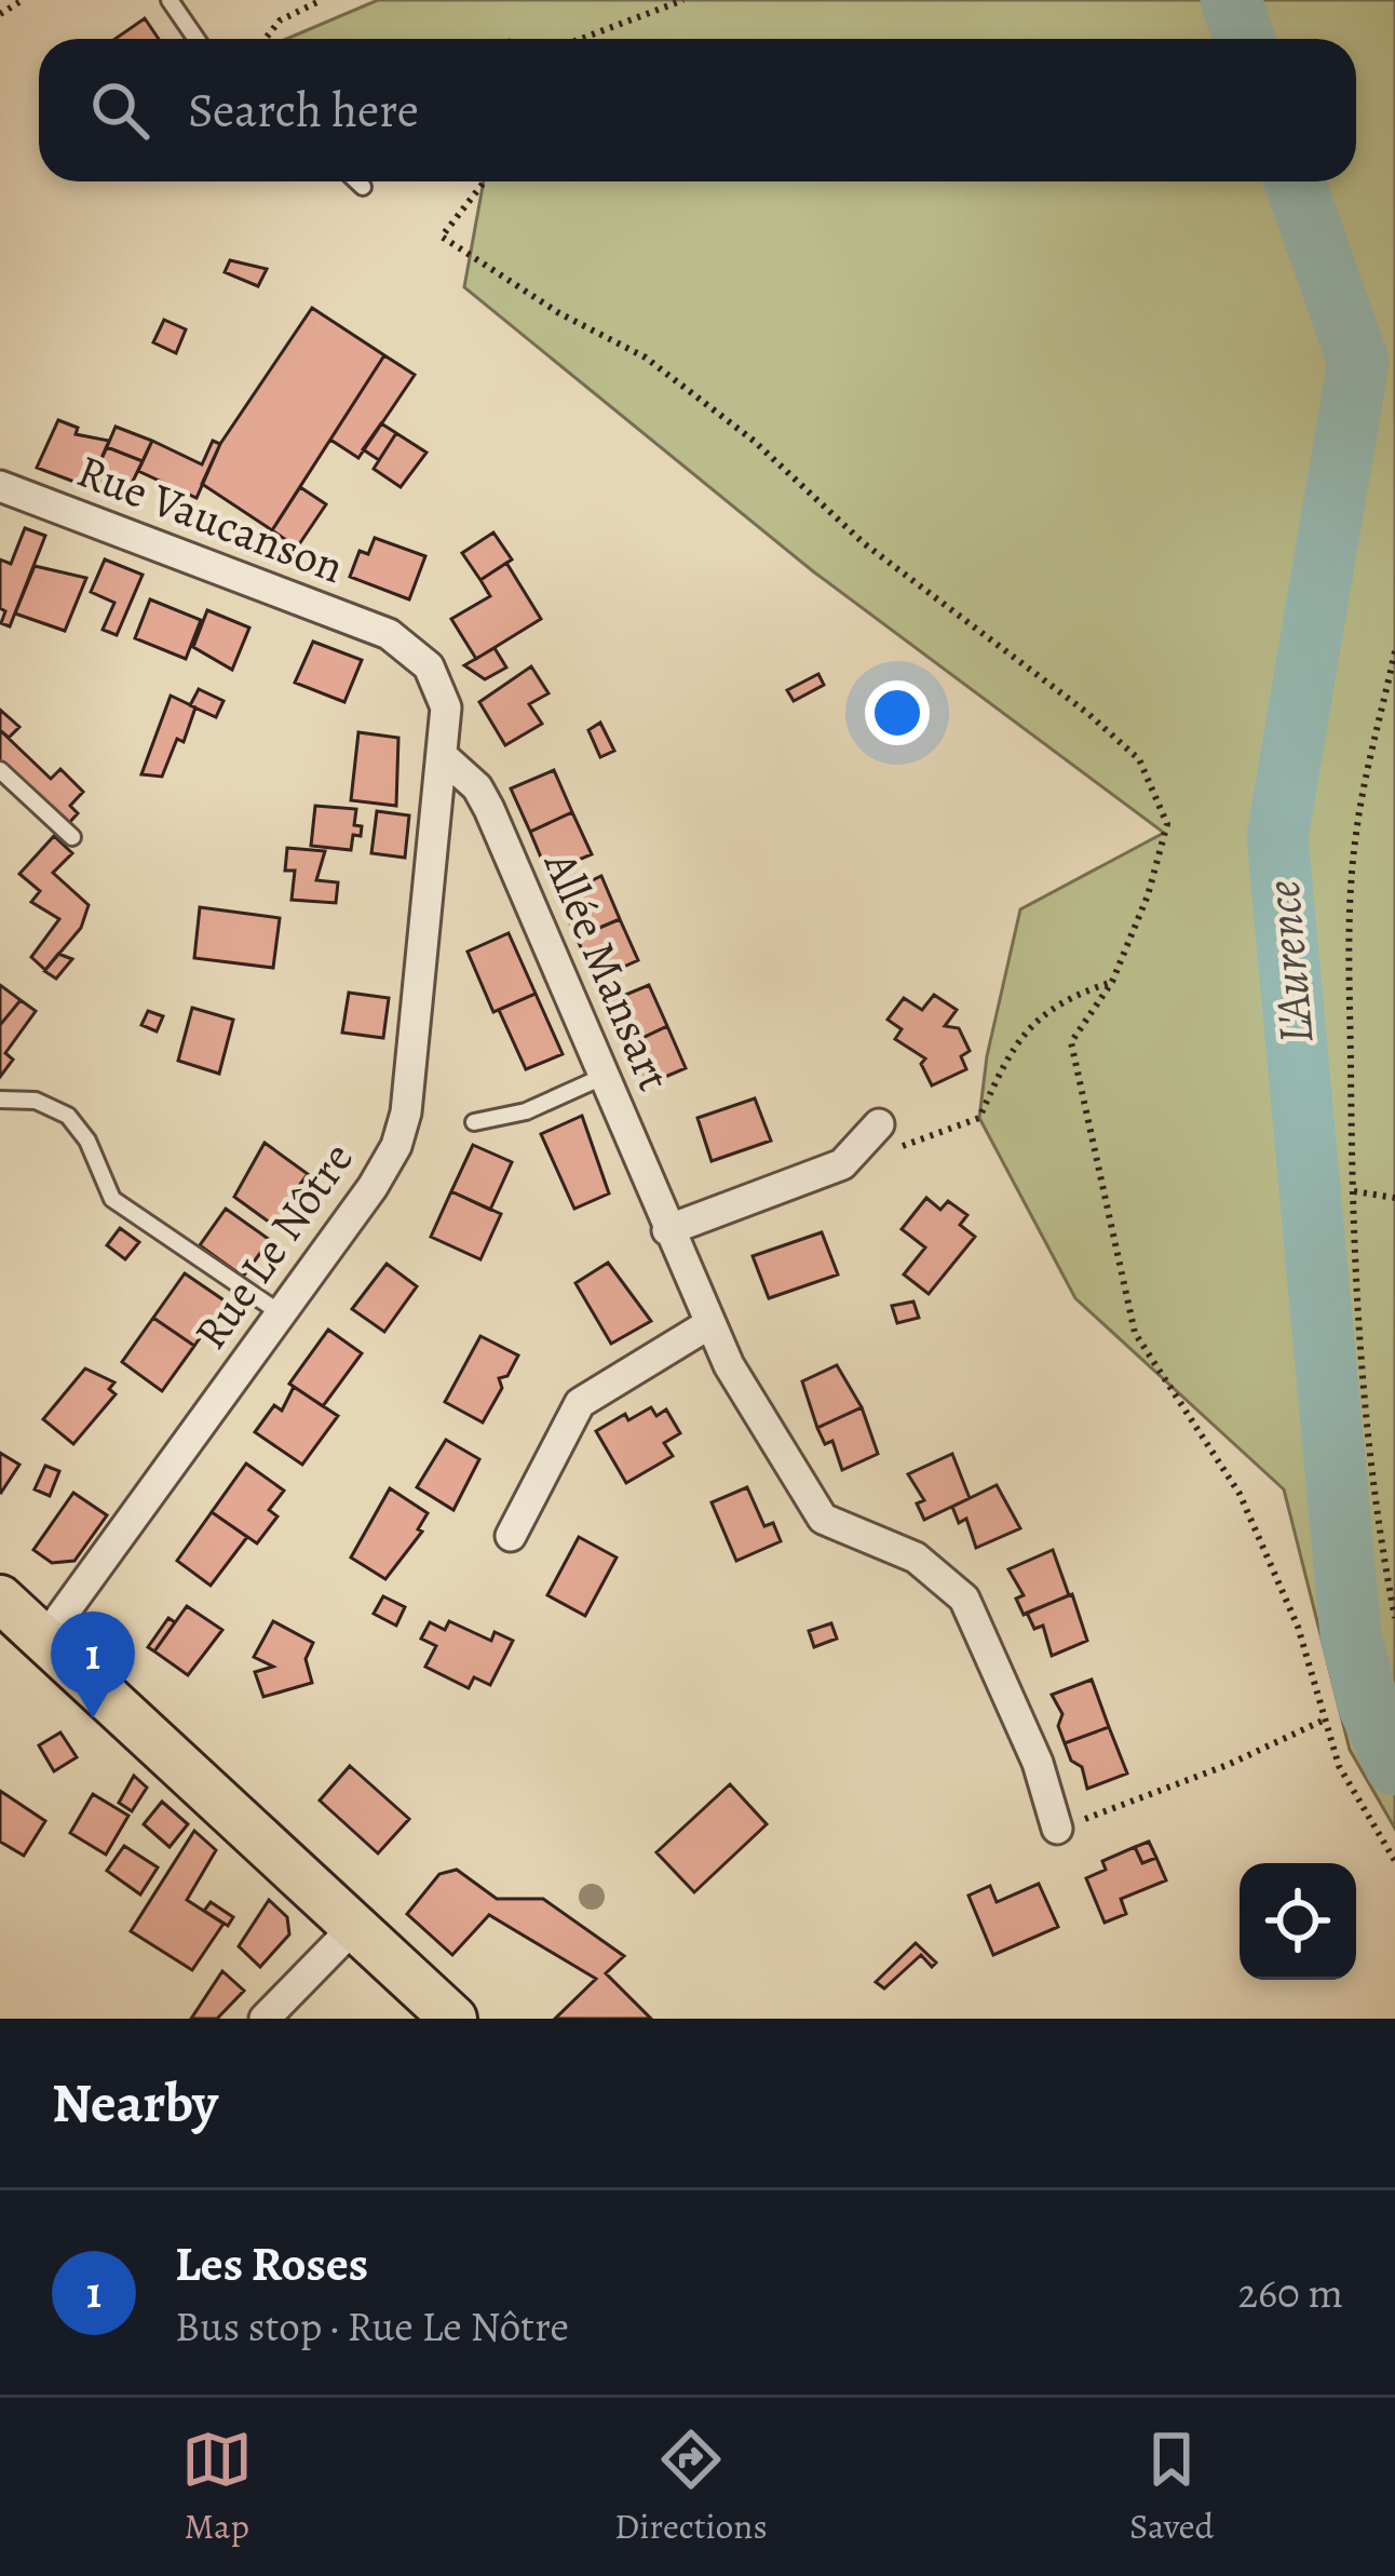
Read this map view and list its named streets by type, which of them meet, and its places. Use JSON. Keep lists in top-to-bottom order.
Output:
{
  "streets": {
    "street": ["Rue Vaucanson", "Allée Mansart", "Rue Le Nôtre"]
  },
  "crossings": [
    ["Rue Vaucanson", "Rue Le Nôtre"],
    ["Allée Mansart", "Rue Le Nôtre"]
  ],
  "water": ["L'Aurence"],
  "page": {
    "search": "Search here",
    "pins": "1",
    "heading": "Nearby",
    "list": [
      {
        "mark": "1",
        "name": "Les Roses",
        "note": "Bus stop · Rue Le Nôtre",
        "value": "260 m"
      }
    ],
    "nav": ["Map", "Directions", "Saved"]
  }
}
